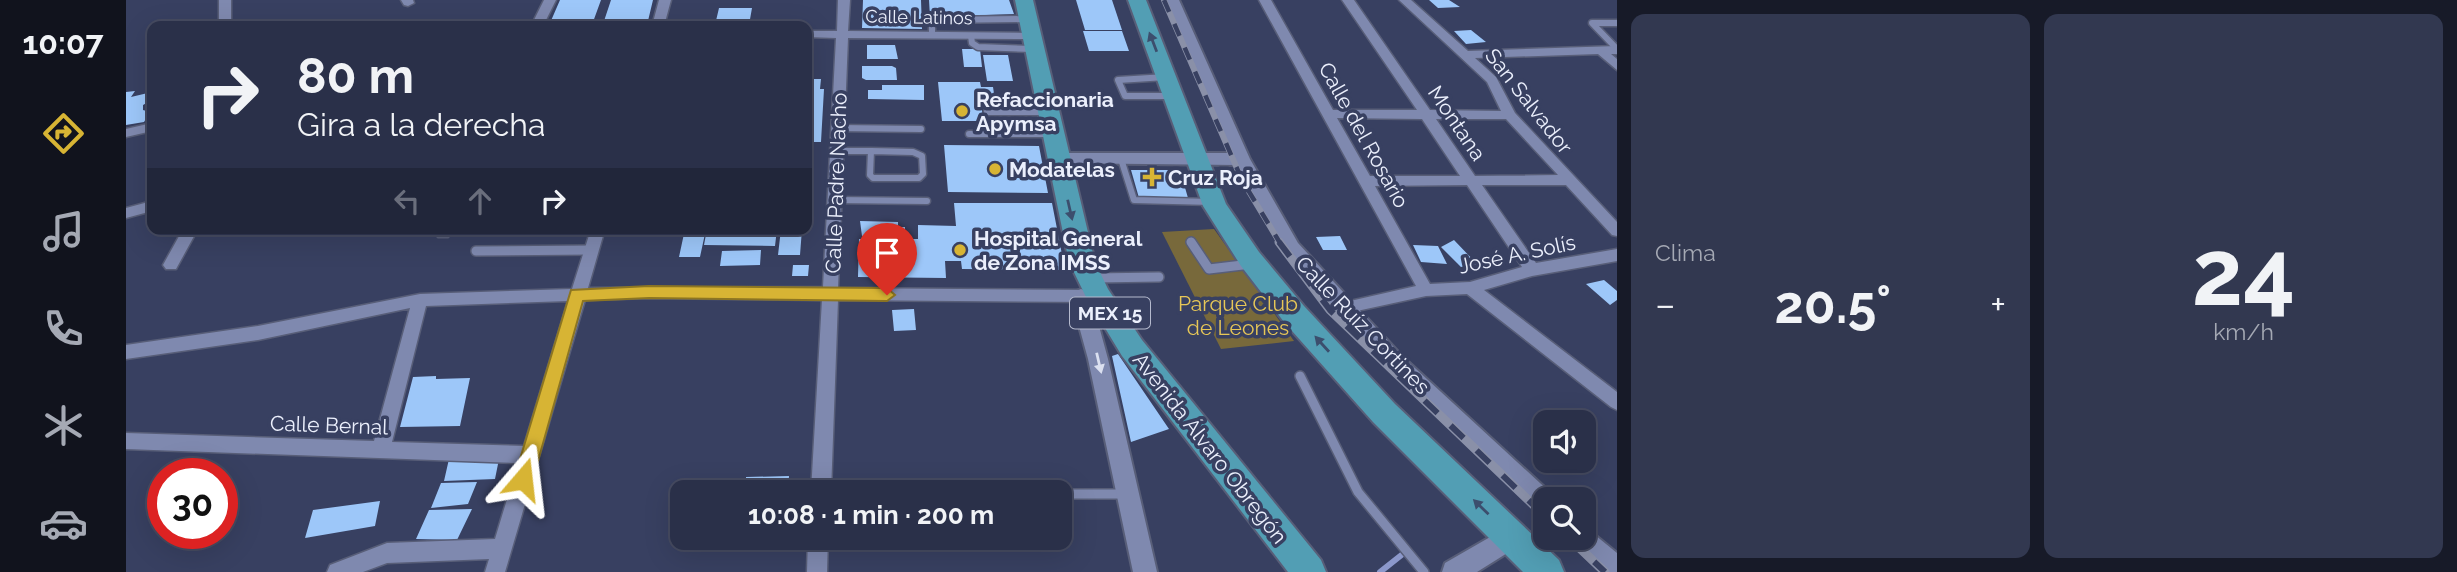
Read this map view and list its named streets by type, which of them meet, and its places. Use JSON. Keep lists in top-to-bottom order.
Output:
{
  "streets": {
    "highway": ["MEX 15", "Avenida Álvaro Obregón"],
    "street": [
      "Calle Latinos",
      "San Salvador",
      "Montana",
      "Calle del Rosario",
      "Calle Padre Nacho",
      "José A. Solís",
      "Calle Ruíz Cortines",
      "Calle Bernal"
    ]
  },
  "crossings": [
    ["Calle Latinos", "Calle Padre Nacho"],
    ["Calle Latinos", "Avenida Álvaro Obregón"],
    ["Montana", "José A. Solís"],
    ["Calle del Rosario", "José A. Solís"],
    ["José A. Solís", "Calle Ruíz Cortines"]
  ],
  "parks": ["Parque Club de Leones"],
  "places": {
    "other": ["Refaccionaria Apymsa", "Modatelas", "Hospital General de Zona IMSS"],
    "health": ["Cruz Roja"]
  },
  "page": {
    "tabs": "10:07",
    "tile": [
      "Clima",
      ["24", "km/h"]
    ],
    "turn": ["80 m", "Gira a la derecha"],
    "heat": ["−", "20.5°", "+"],
    "limit": "30",
    "trip": "10:08 · 1 min · 200 m"
  }
}
